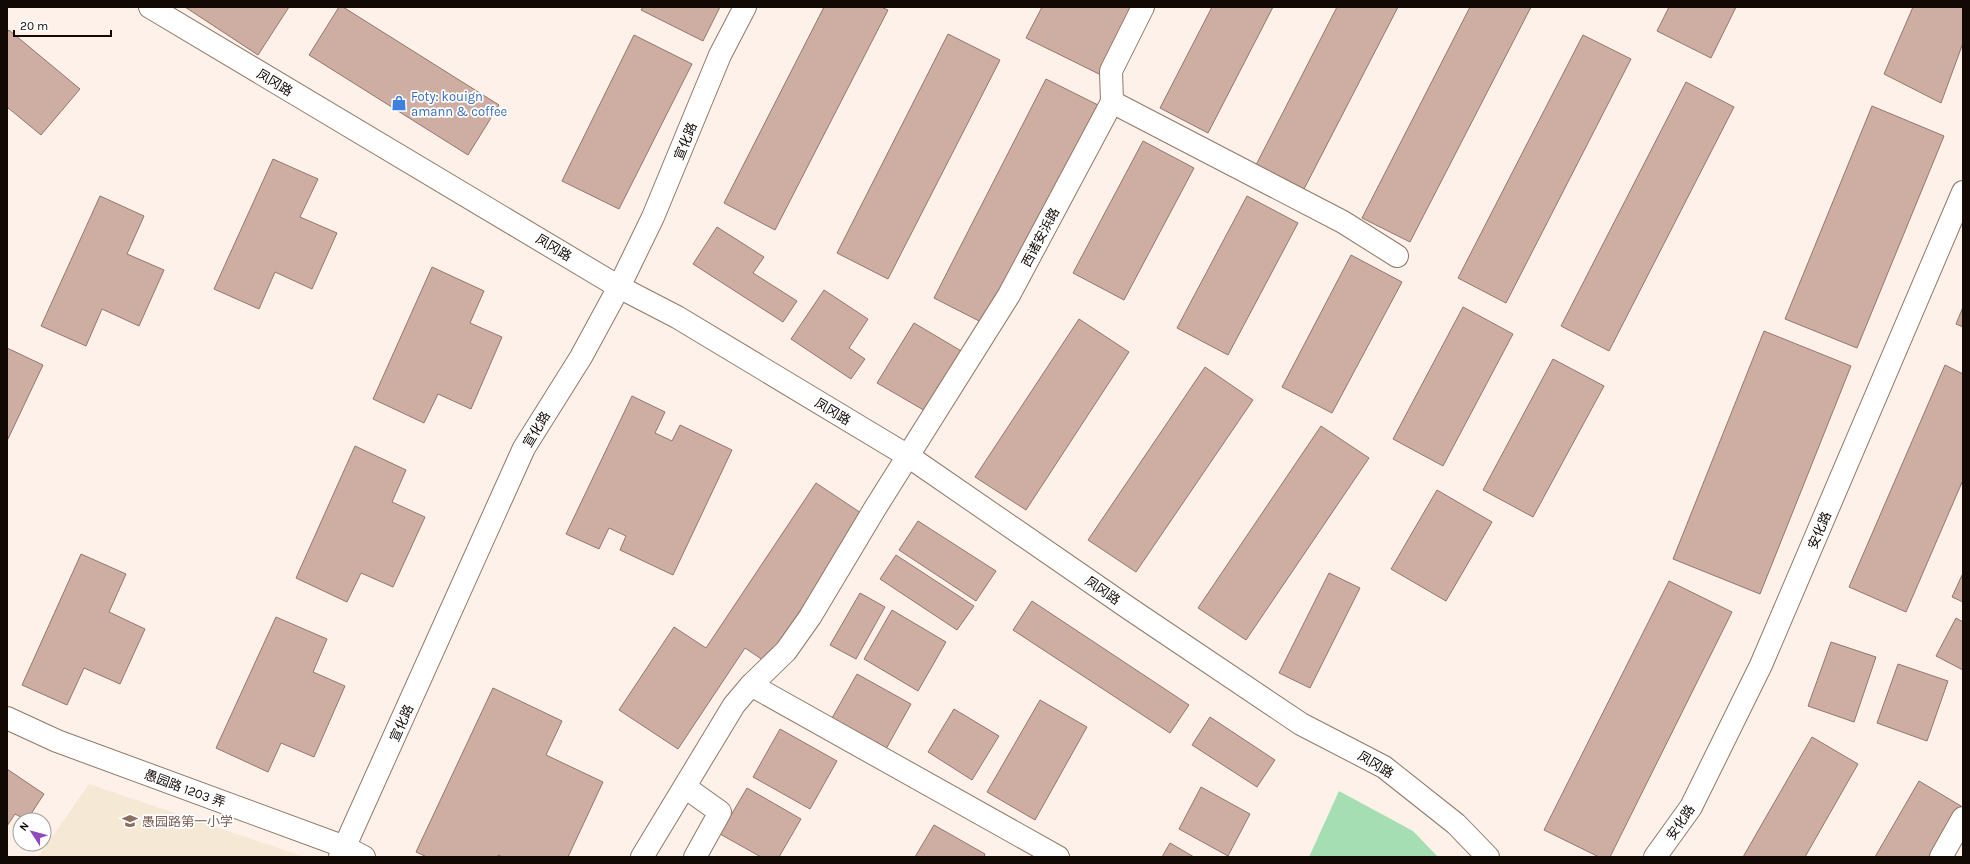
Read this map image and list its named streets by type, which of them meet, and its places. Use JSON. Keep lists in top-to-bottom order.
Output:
{
  "streets": {
    "street": [
      "凤冈路",
      "宣化路",
      "西诸安浜路",
      "安化路",
      "愚园路 1203 弄"
    ]
  },
  "crossings": [
    ["凤冈路", "宣化路"],
    ["凤冈路", "西诸安浜路"],
    ["宣化路", "愚园路 1203 弄"]
  ],
  "places": {
    "shop": ["Foty: kouign amann & coffee"],
    "school or university": ["愚园路第一小学"]
  },
  "scale_bar": "20 m",
  "north": "top left"
}
